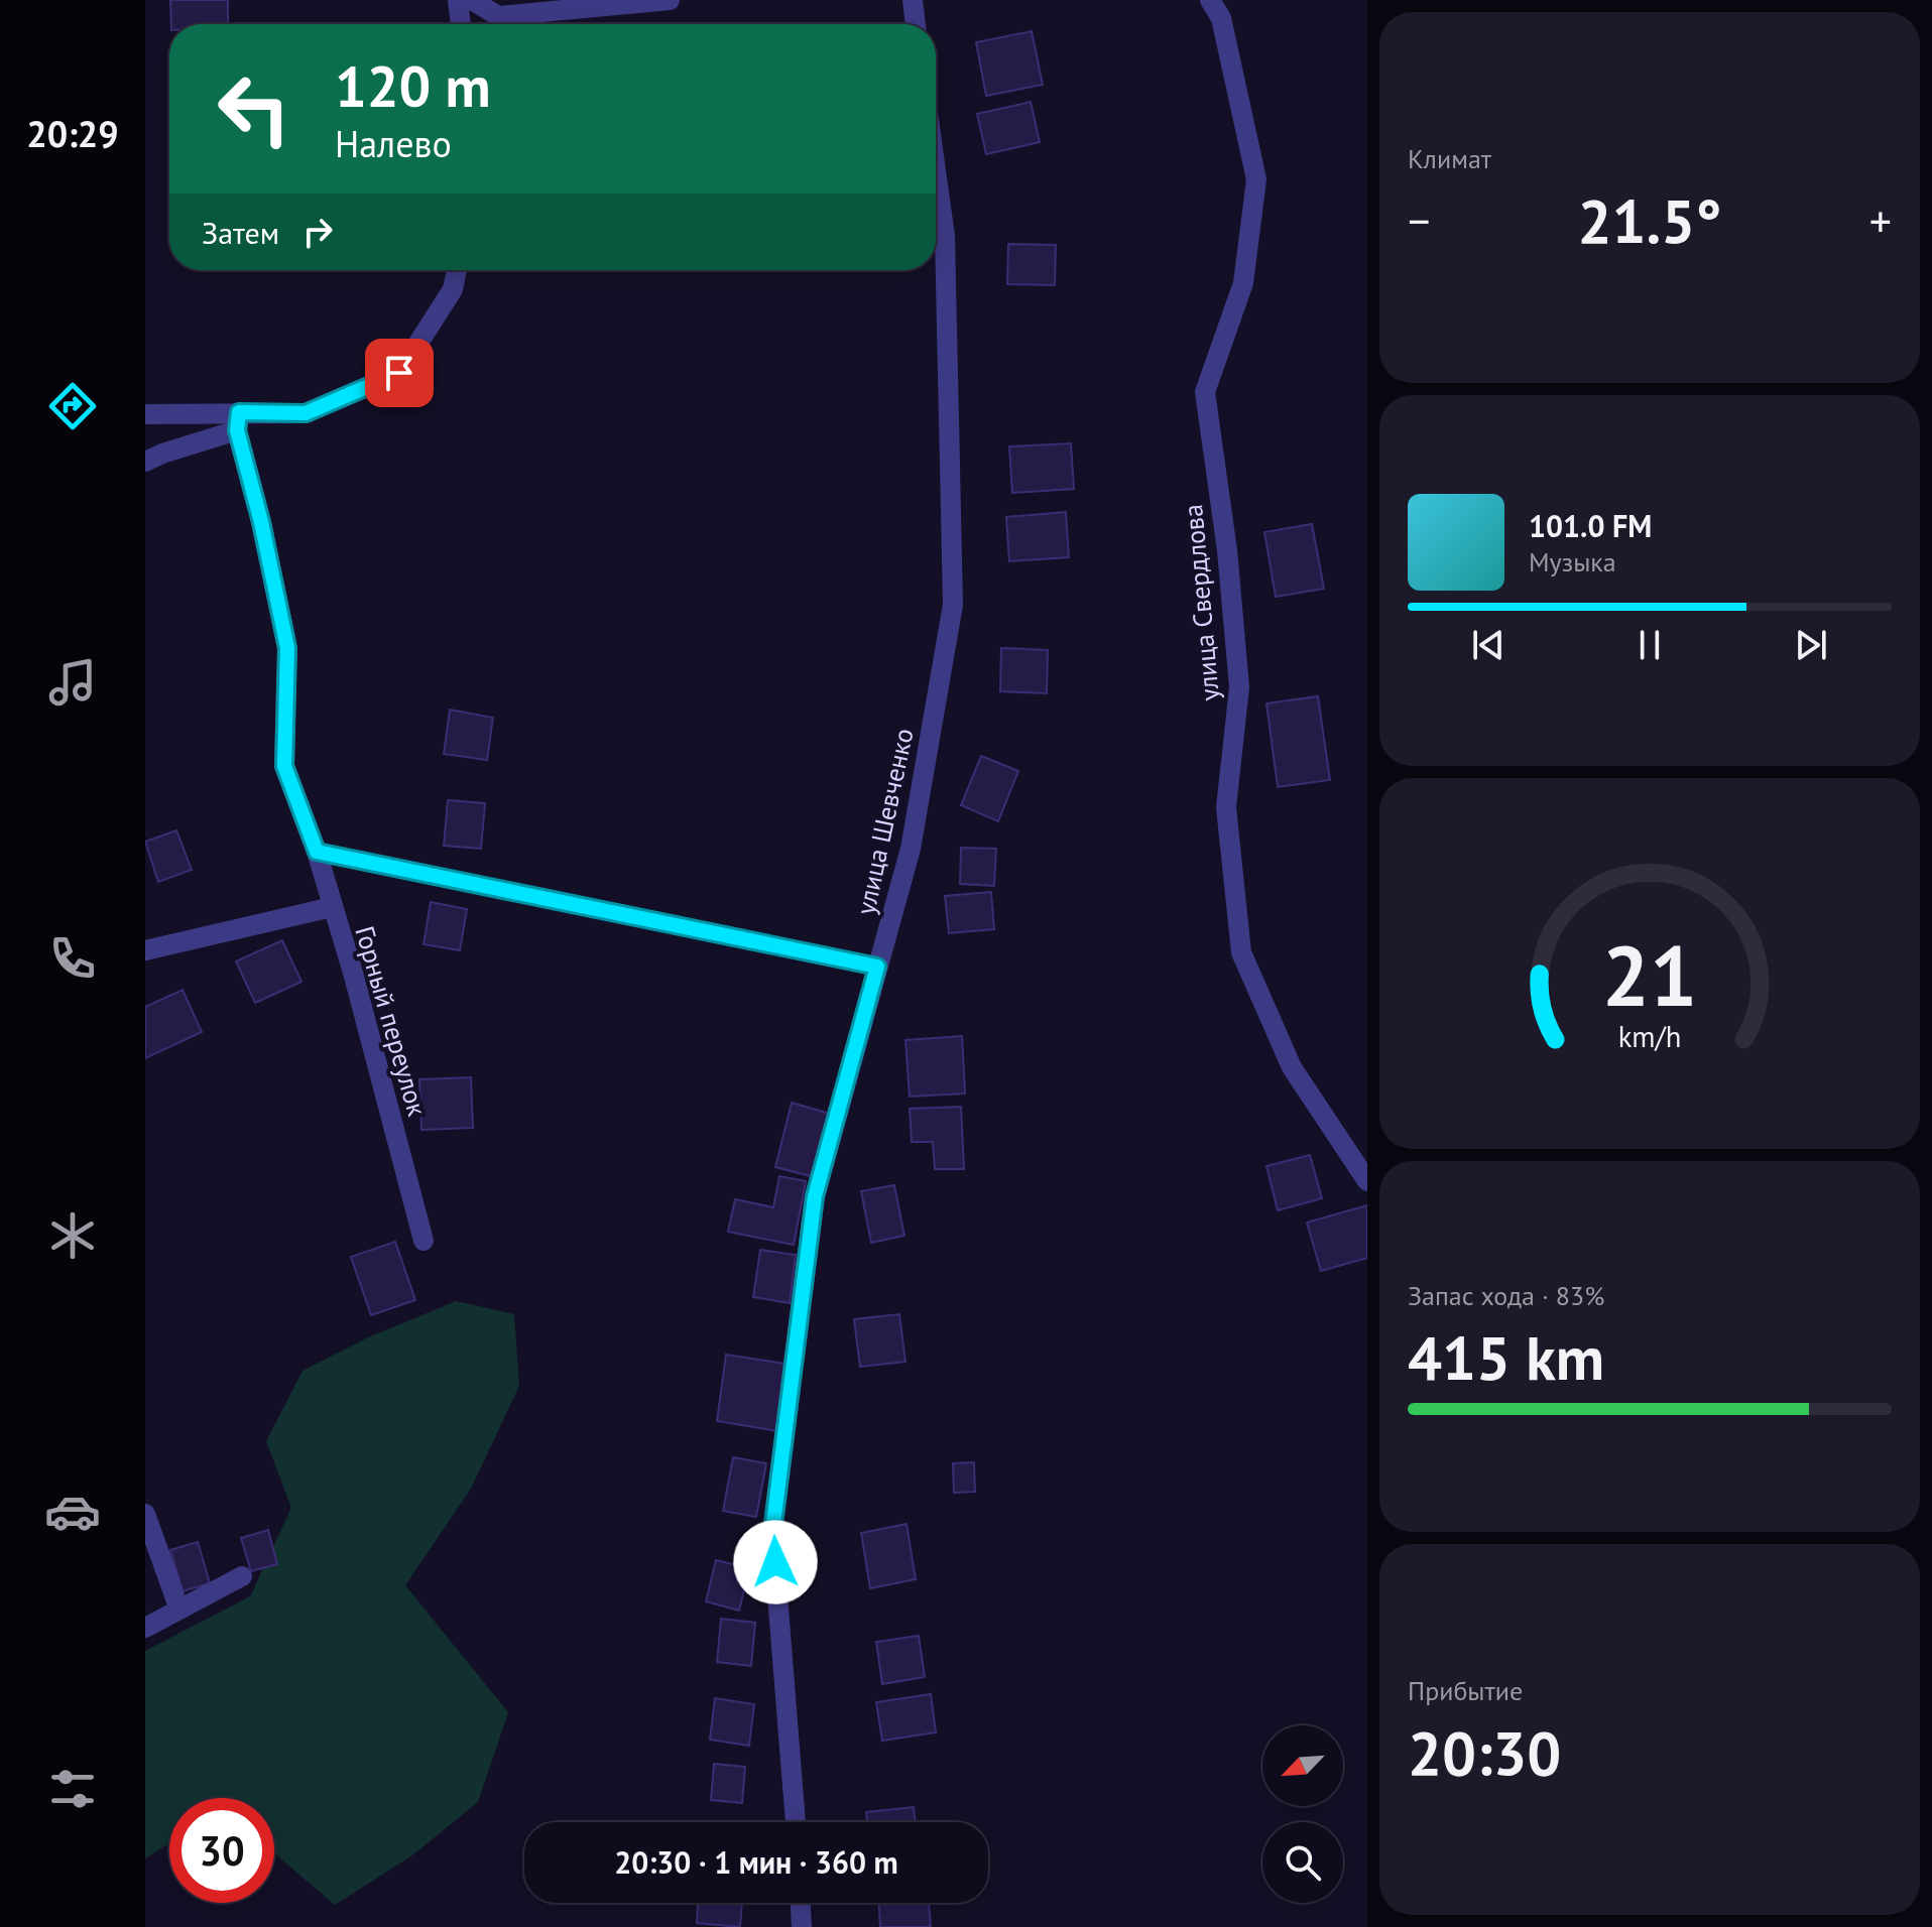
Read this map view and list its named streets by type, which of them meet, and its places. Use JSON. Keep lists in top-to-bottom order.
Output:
{
  "streets": {
    "street": ["улица Свердлова", "улица Шевченко", "Горный переулок"]
  },
  "north": "bottom left",
  "page": {
    "tabs": "20:29",
    "tile": [
      "Климат",
      ["Запас хода · 83%", "415 km"],
      ["Прибытие", "20:30"]
    ],
    "turn": ["120 m", "Налево"],
    "heat": ["−", "21.5°", "+"],
    "then": "Затем",
    "song": ["101.0 FM", "Музыка"],
    "limit": "30",
    "trip": "20:30 · 1 мин · 360 m",
    "gauge": ["21", "km/h"]
  }
}
